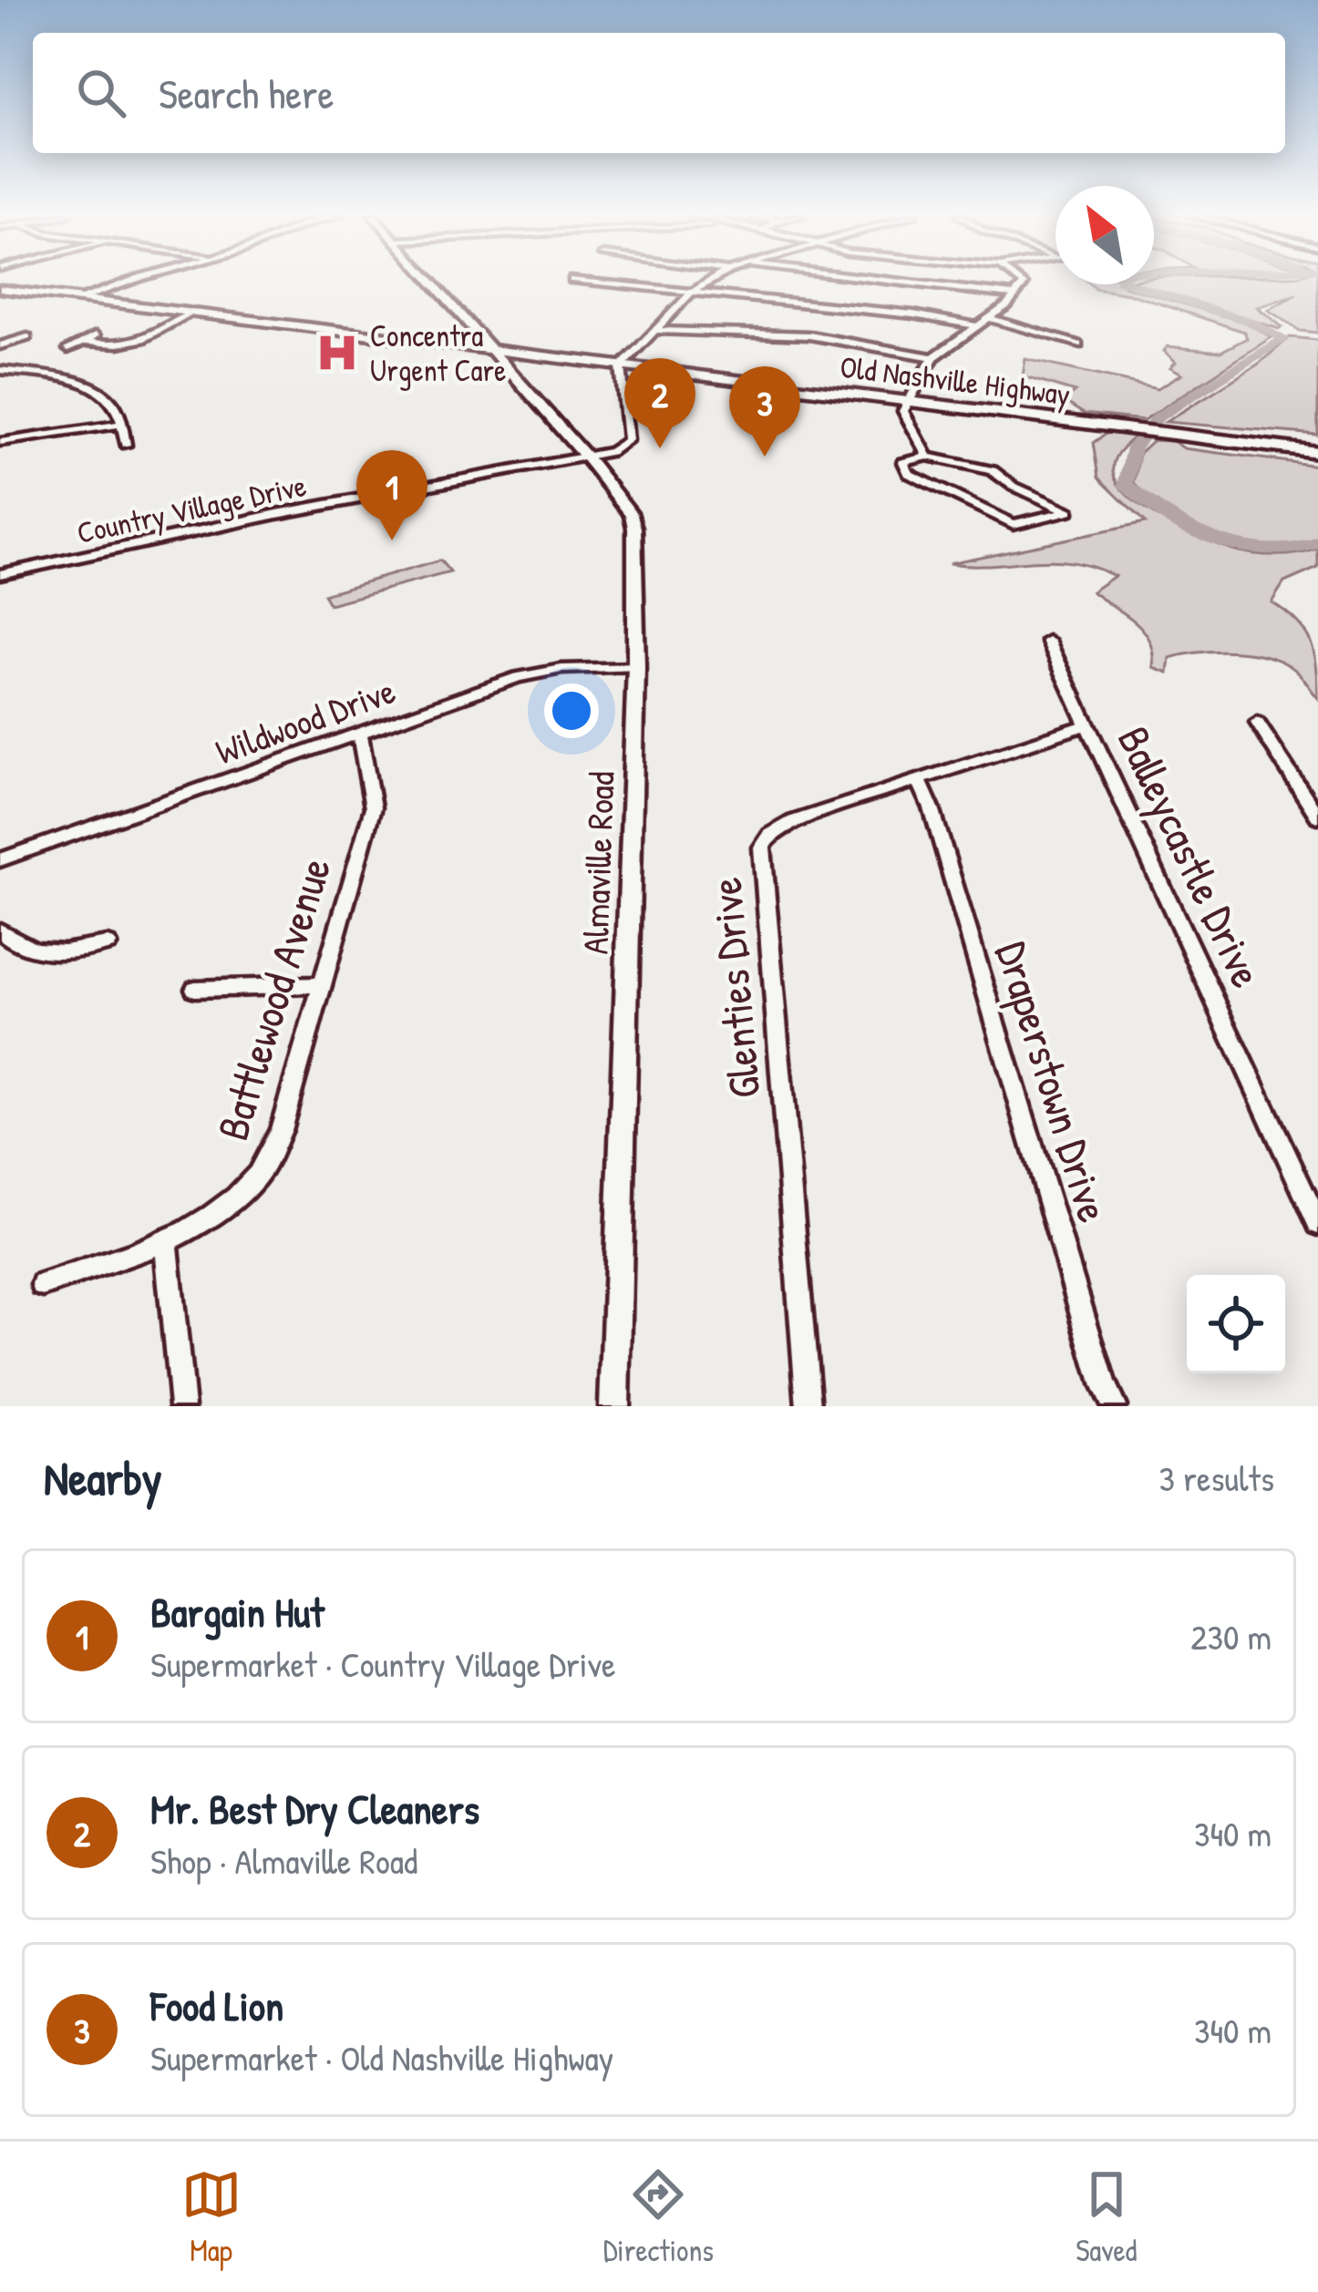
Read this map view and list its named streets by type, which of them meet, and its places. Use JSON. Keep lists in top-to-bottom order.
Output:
{
  "streets": {
    "main road": ["Old Nashville Highway"],
    "street": [
      "Country Village Drive",
      "Wildwood Drive",
      "Balleycastle Drive",
      "Almaville Road",
      "Glenties Drive",
      "Battlewood Avenue",
      "Draperstown Drive"
    ]
  },
  "crossings": [
    ["Old Nashville Highway", "Almaville Road"],
    ["Country Village Drive", "Almaville Road"],
    ["Wildwood Drive", "Almaville Road"],
    ["Wildwood Drive", "Battlewood Avenue"],
    ["Balleycastle Drive", "Glenties Drive"],
    ["Glenties Drive", "Draperstown Drive"]
  ],
  "places": {
    "hospital": ["Concentra Urgent Care"]
  },
  "north": "top left",
  "page": {
    "search": "Search here",
    "pins": ["2", "3", "1"],
    "heading": ["Nearby", "3 results"],
    "list": [
      {
        "mark": "1",
        "name": "Bargain Hut",
        "note": "Supermarket · Country Village Drive",
        "value": "230 m"
      },
      {
        "mark": "2",
        "name": "Mr. Best Dry Cleaners",
        "note": "Shop · Almaville Road",
        "value": "340 m"
      },
      {
        "mark": "3",
        "name": "Food Lion",
        "note": "Supermarket · Old Nashville Highway",
        "value": "340 m"
      }
    ],
    "nav": ["Map", "Directions", "Saved"]
  }
}
